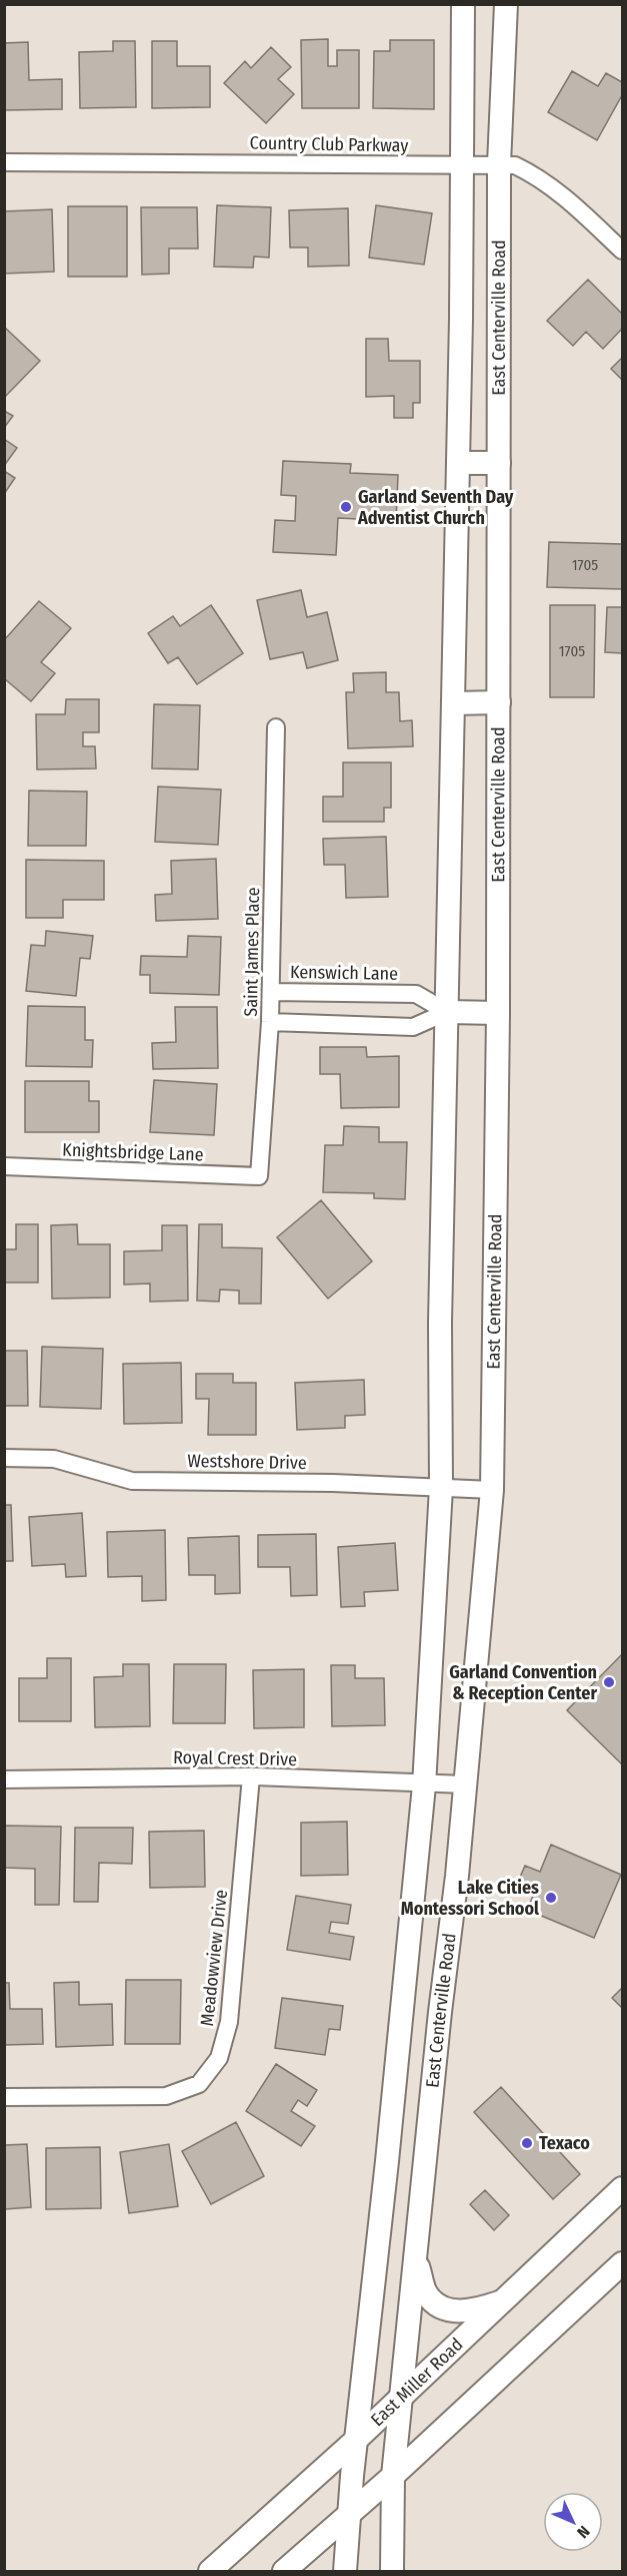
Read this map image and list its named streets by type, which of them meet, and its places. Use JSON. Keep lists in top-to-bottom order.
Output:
{
  "streets": {
    "main road": ["East Centerville Road", "East Miller Road"],
    "street": [
      "Country Club Parkway",
      "Saint James Place",
      "Kenswich Lane",
      "Knightsbridge Lane",
      "Westshore Drive",
      "Royal Crest Drive",
      "Meadowview Drive"
    ]
  },
  "crossings": [
    ["Country Club Parkway", "East Centerville Road"],
    ["East Centerville Road", "Kenswich Lane"],
    ["East Centerville Road", "Westshore Drive"],
    ["East Centerville Road", "Royal Crest Drive"],
    ["East Centerville Road", "East Miller Road"],
    ["Saint James Place", "Kenswich Lane"],
    ["Saint James Place", "Knightsbridge Lane"],
    ["Royal Crest Drive", "Meadowview Drive"]
  ],
  "places": [
    "Garland Seventh Day Adventist Church",
    "Garland Convention & Reception Center",
    "Lake Cities Montessori School",
    "Texaco"
  ],
  "house_numbers": ["1705", "1705"],
  "north": "bottom right"
}
